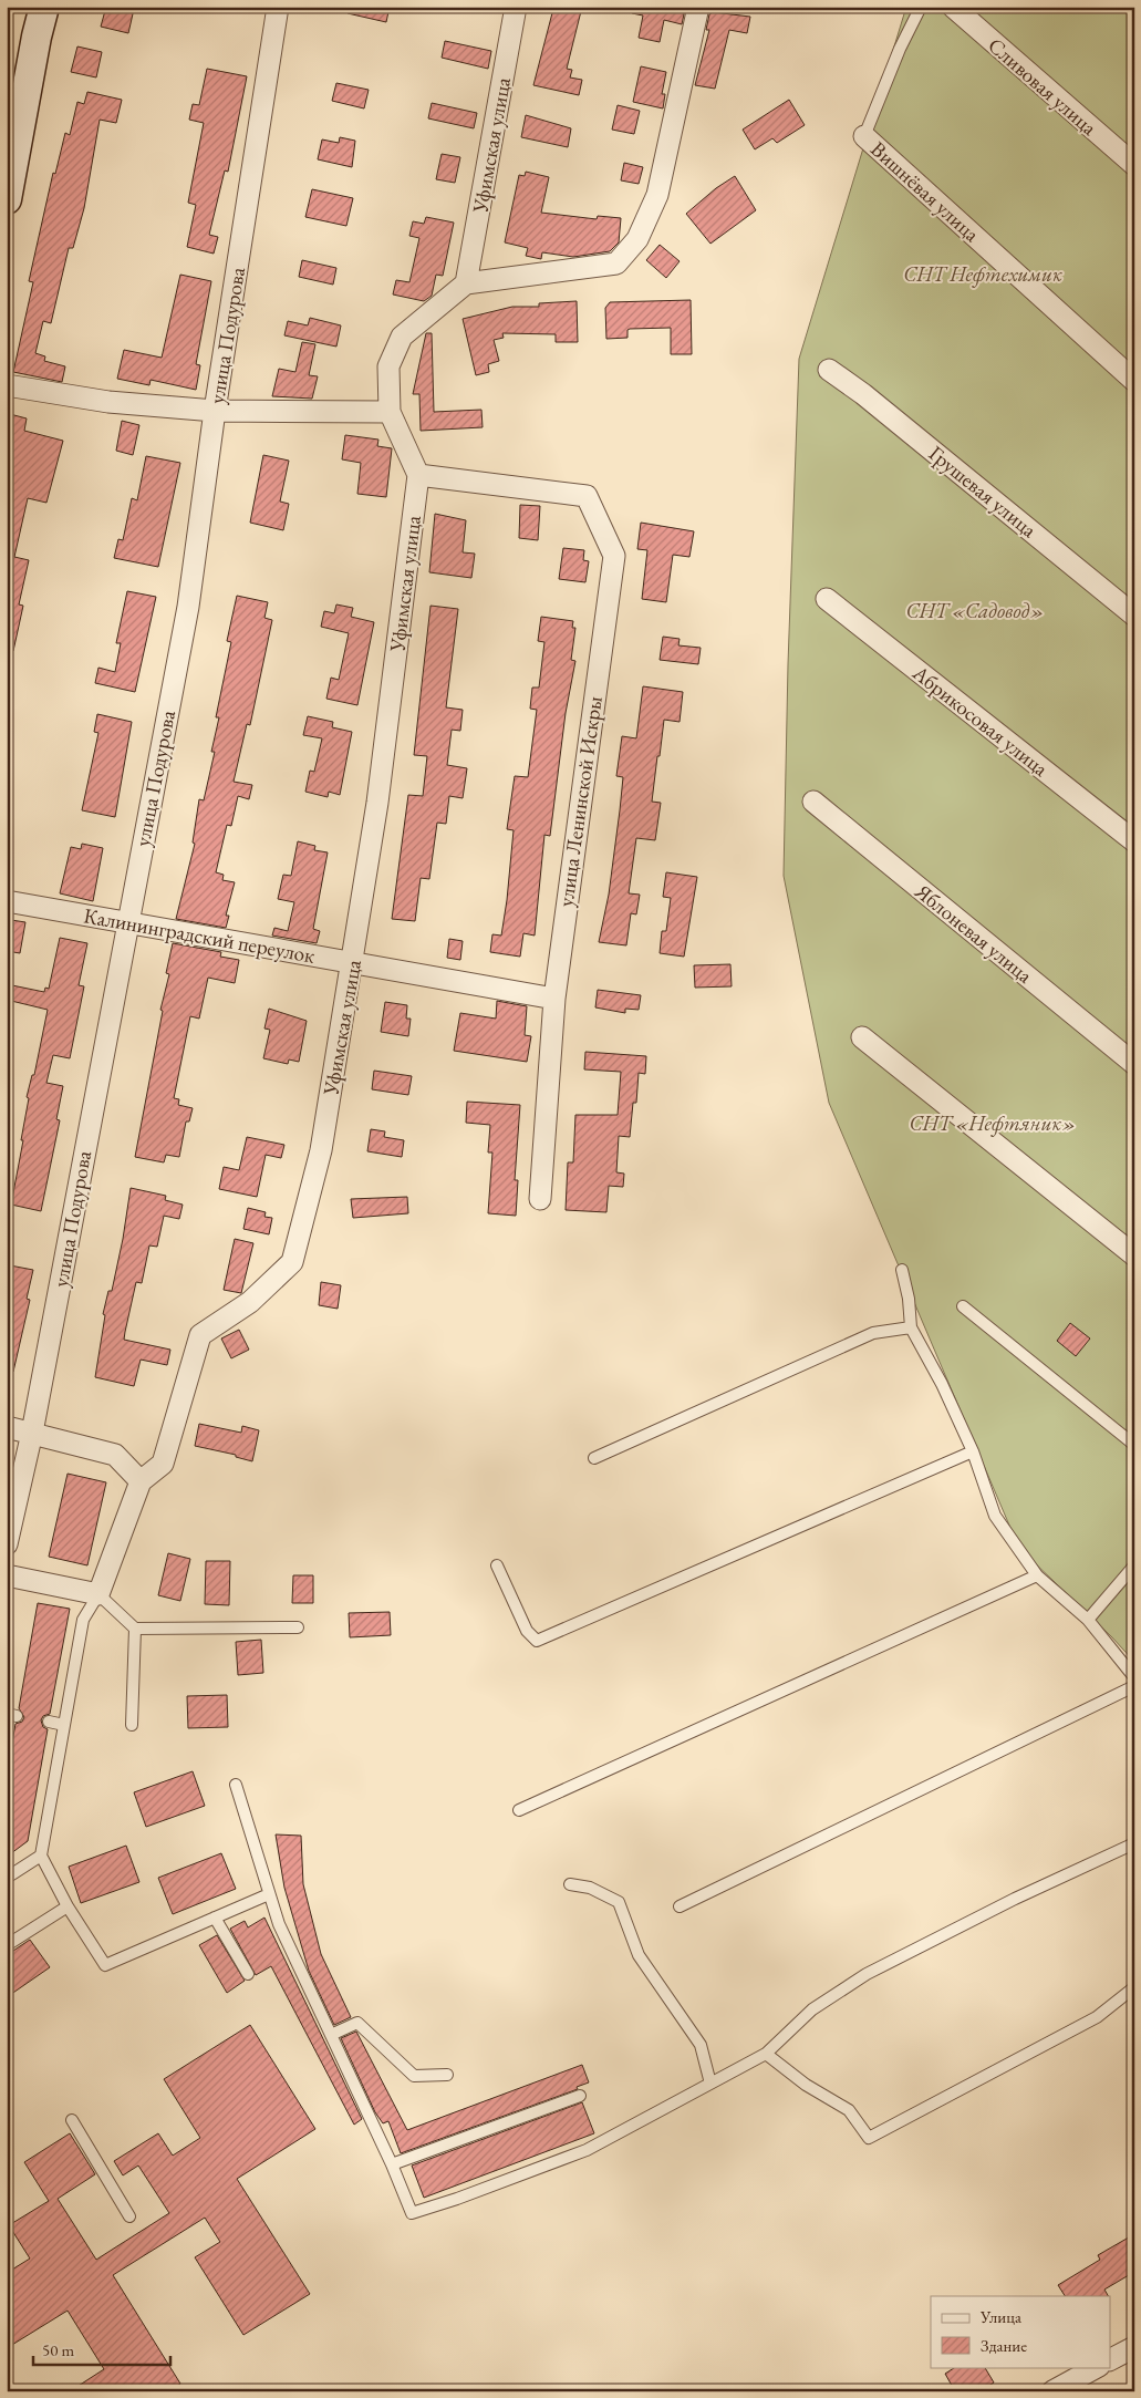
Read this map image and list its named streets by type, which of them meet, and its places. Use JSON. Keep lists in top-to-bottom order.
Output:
{
  "streets": {
    "street": [
      "Сливовая улица",
      "Уфимская улица",
      "Вишнёвая улица",
      "улица Подурова",
      "Грушевая улица",
      "Абрикосовая улица",
      "улица Ленинской Искры",
      "Яблоневая улица",
      "Калининградский переулок"
    ]
  },
  "crossings": [
    ["Уфимская улица", "улица Ленинской Искры"],
    ["Уфимская улица", "Калининградский переулок"],
    ["улица Подурова", "Калининградский переулок"],
    ["улица Ленинской Искры", "Калининградский переулок"]
  ],
  "parks": ["СНТ Нефтехимик", "СНТ «Садовод»", "СНТ «Нефтяник»"],
  "legend": ["Улица", "Здание"],
  "scale_bar": "50 m"
}
